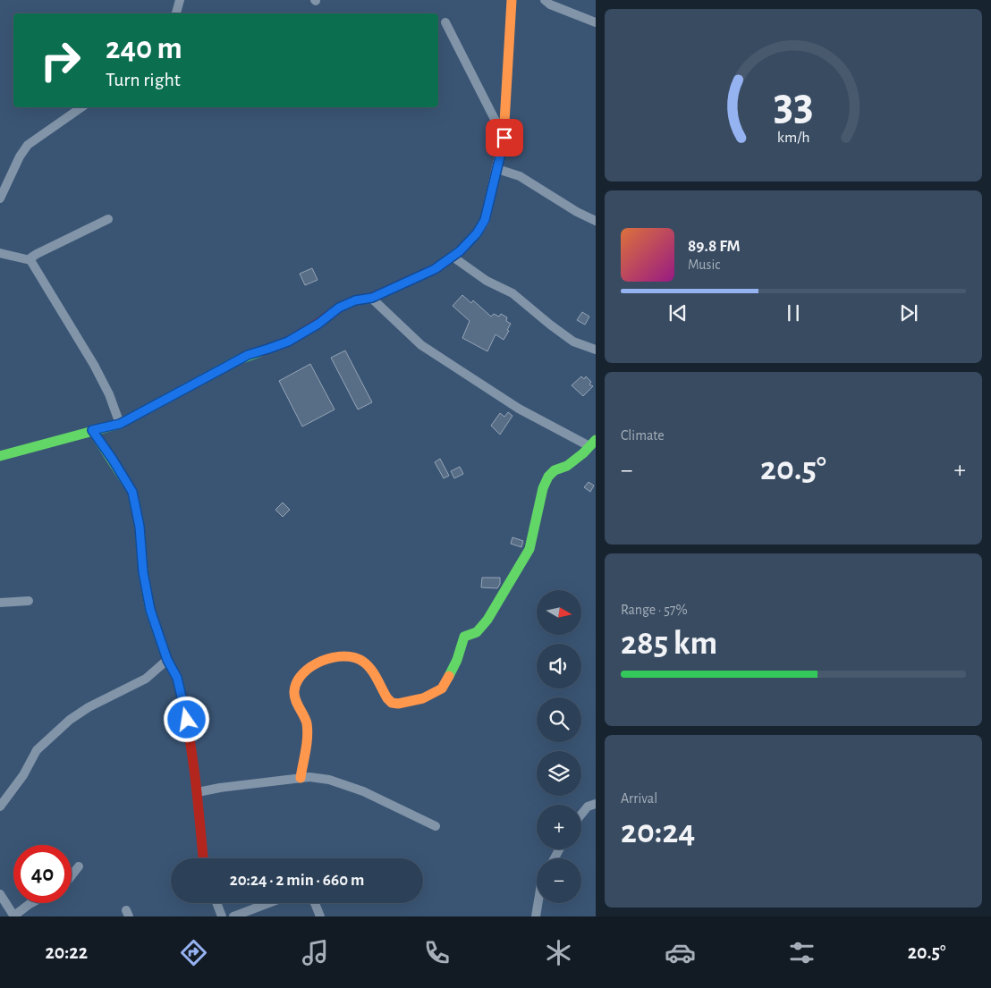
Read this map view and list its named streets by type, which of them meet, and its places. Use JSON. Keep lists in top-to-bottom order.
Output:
{
  "north": "right",
  "page": {
    "turn": ["240 m", "Turn right"],
    "song": ["89.8 FM", "Music"],
    "tile": [
      "Climate",
      ["Range · 57%", "285 km"],
      ["Arrival", "20:24"]
    ],
    "heat": ["−", "20.5°", "+"],
    "map_buttons": ["+", "−"],
    "limit": "40",
    "trip": "20:24 · 2 min · 660 m",
    "tabs": ["20:22", "20.5°"],
    "gauge": ["33", "km/h"]
  }
}
